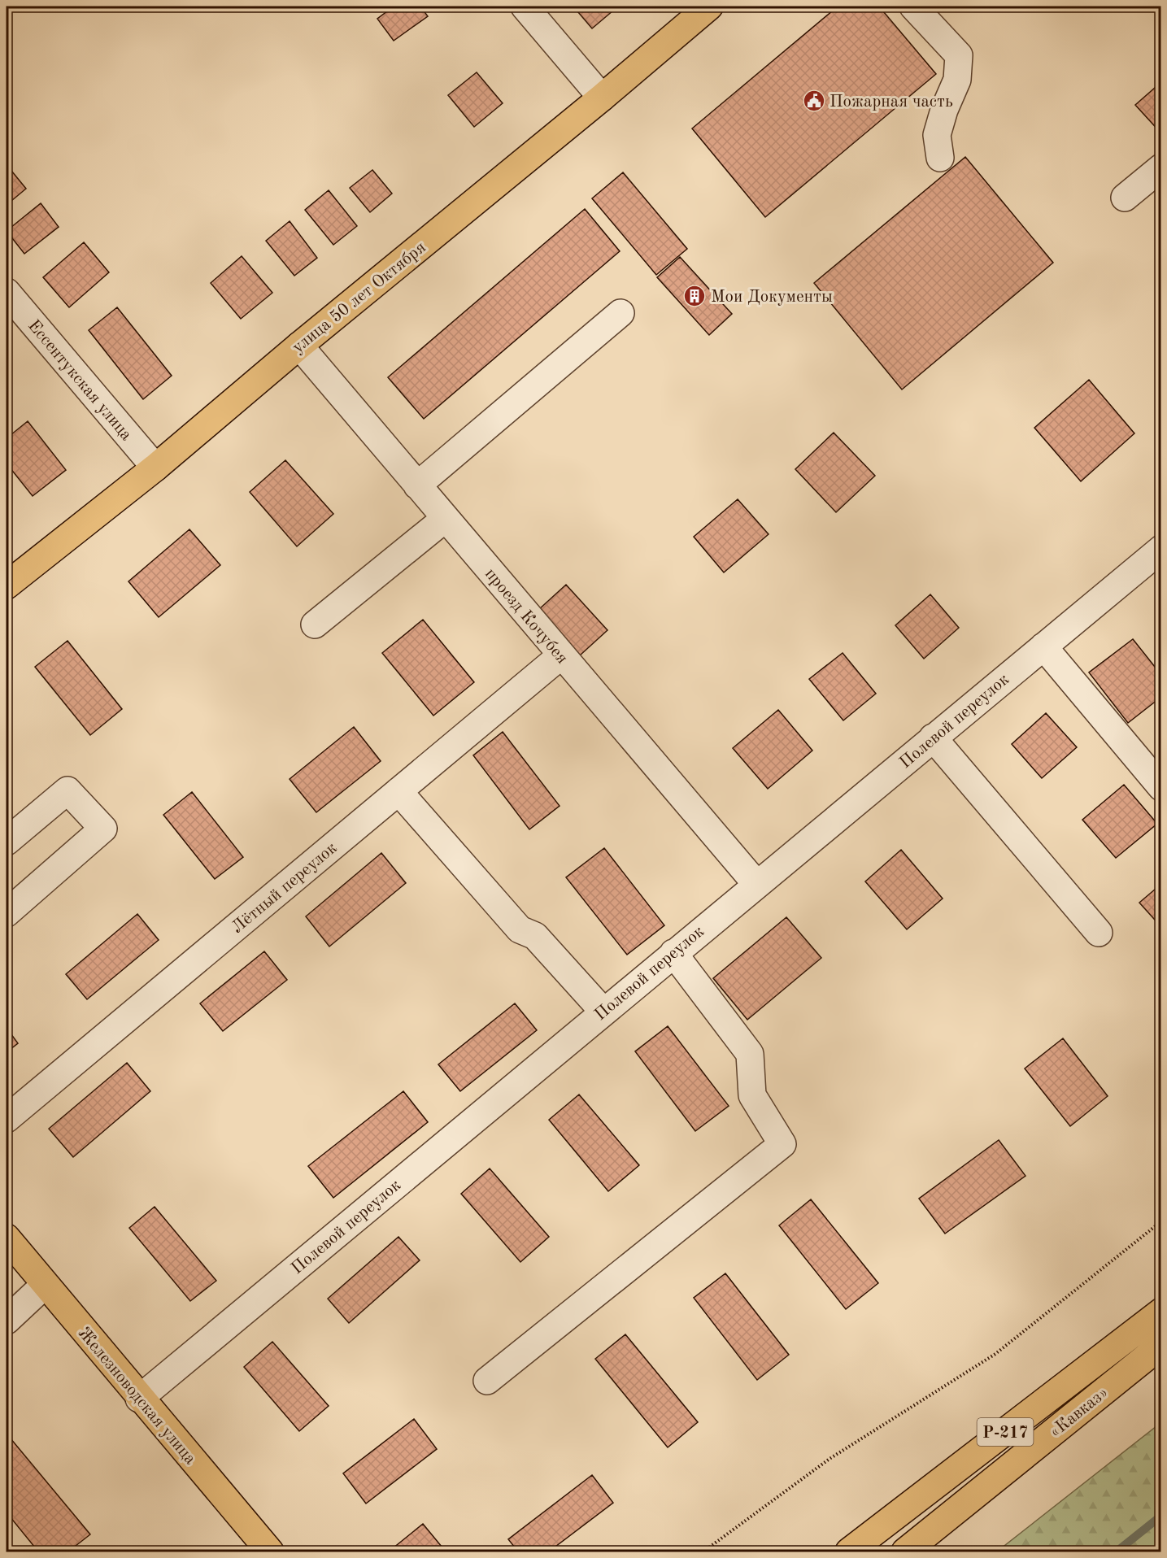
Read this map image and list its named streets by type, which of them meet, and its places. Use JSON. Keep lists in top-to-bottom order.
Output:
{
  "streets": {
    "main road": [
      "улица 50 лет Октября",
      "Железноводская улица",
      "«Кавказ»",
      "Р-217"
    ],
    "street": [
      "Ессентукская улица",
      "проезд Кочубея",
      "Полевой переулок",
      "Лётный переулок"
    ]
  },
  "crossings": [
    ["улица 50 лет Октября", "Ессентукская улица"],
    ["улица 50 лет Октября", "проезд Кочубея"],
    ["проезд Кочубея", "Полевой переулок"],
    ["проезд Кочубея", "Лётный переулок"],
    ["Полевой переулок", "Железноводская улица"]
  ],
  "places": {
    "public building": ["Пожарная часть"],
    "building": ["Мои Документы"]
  }
}
